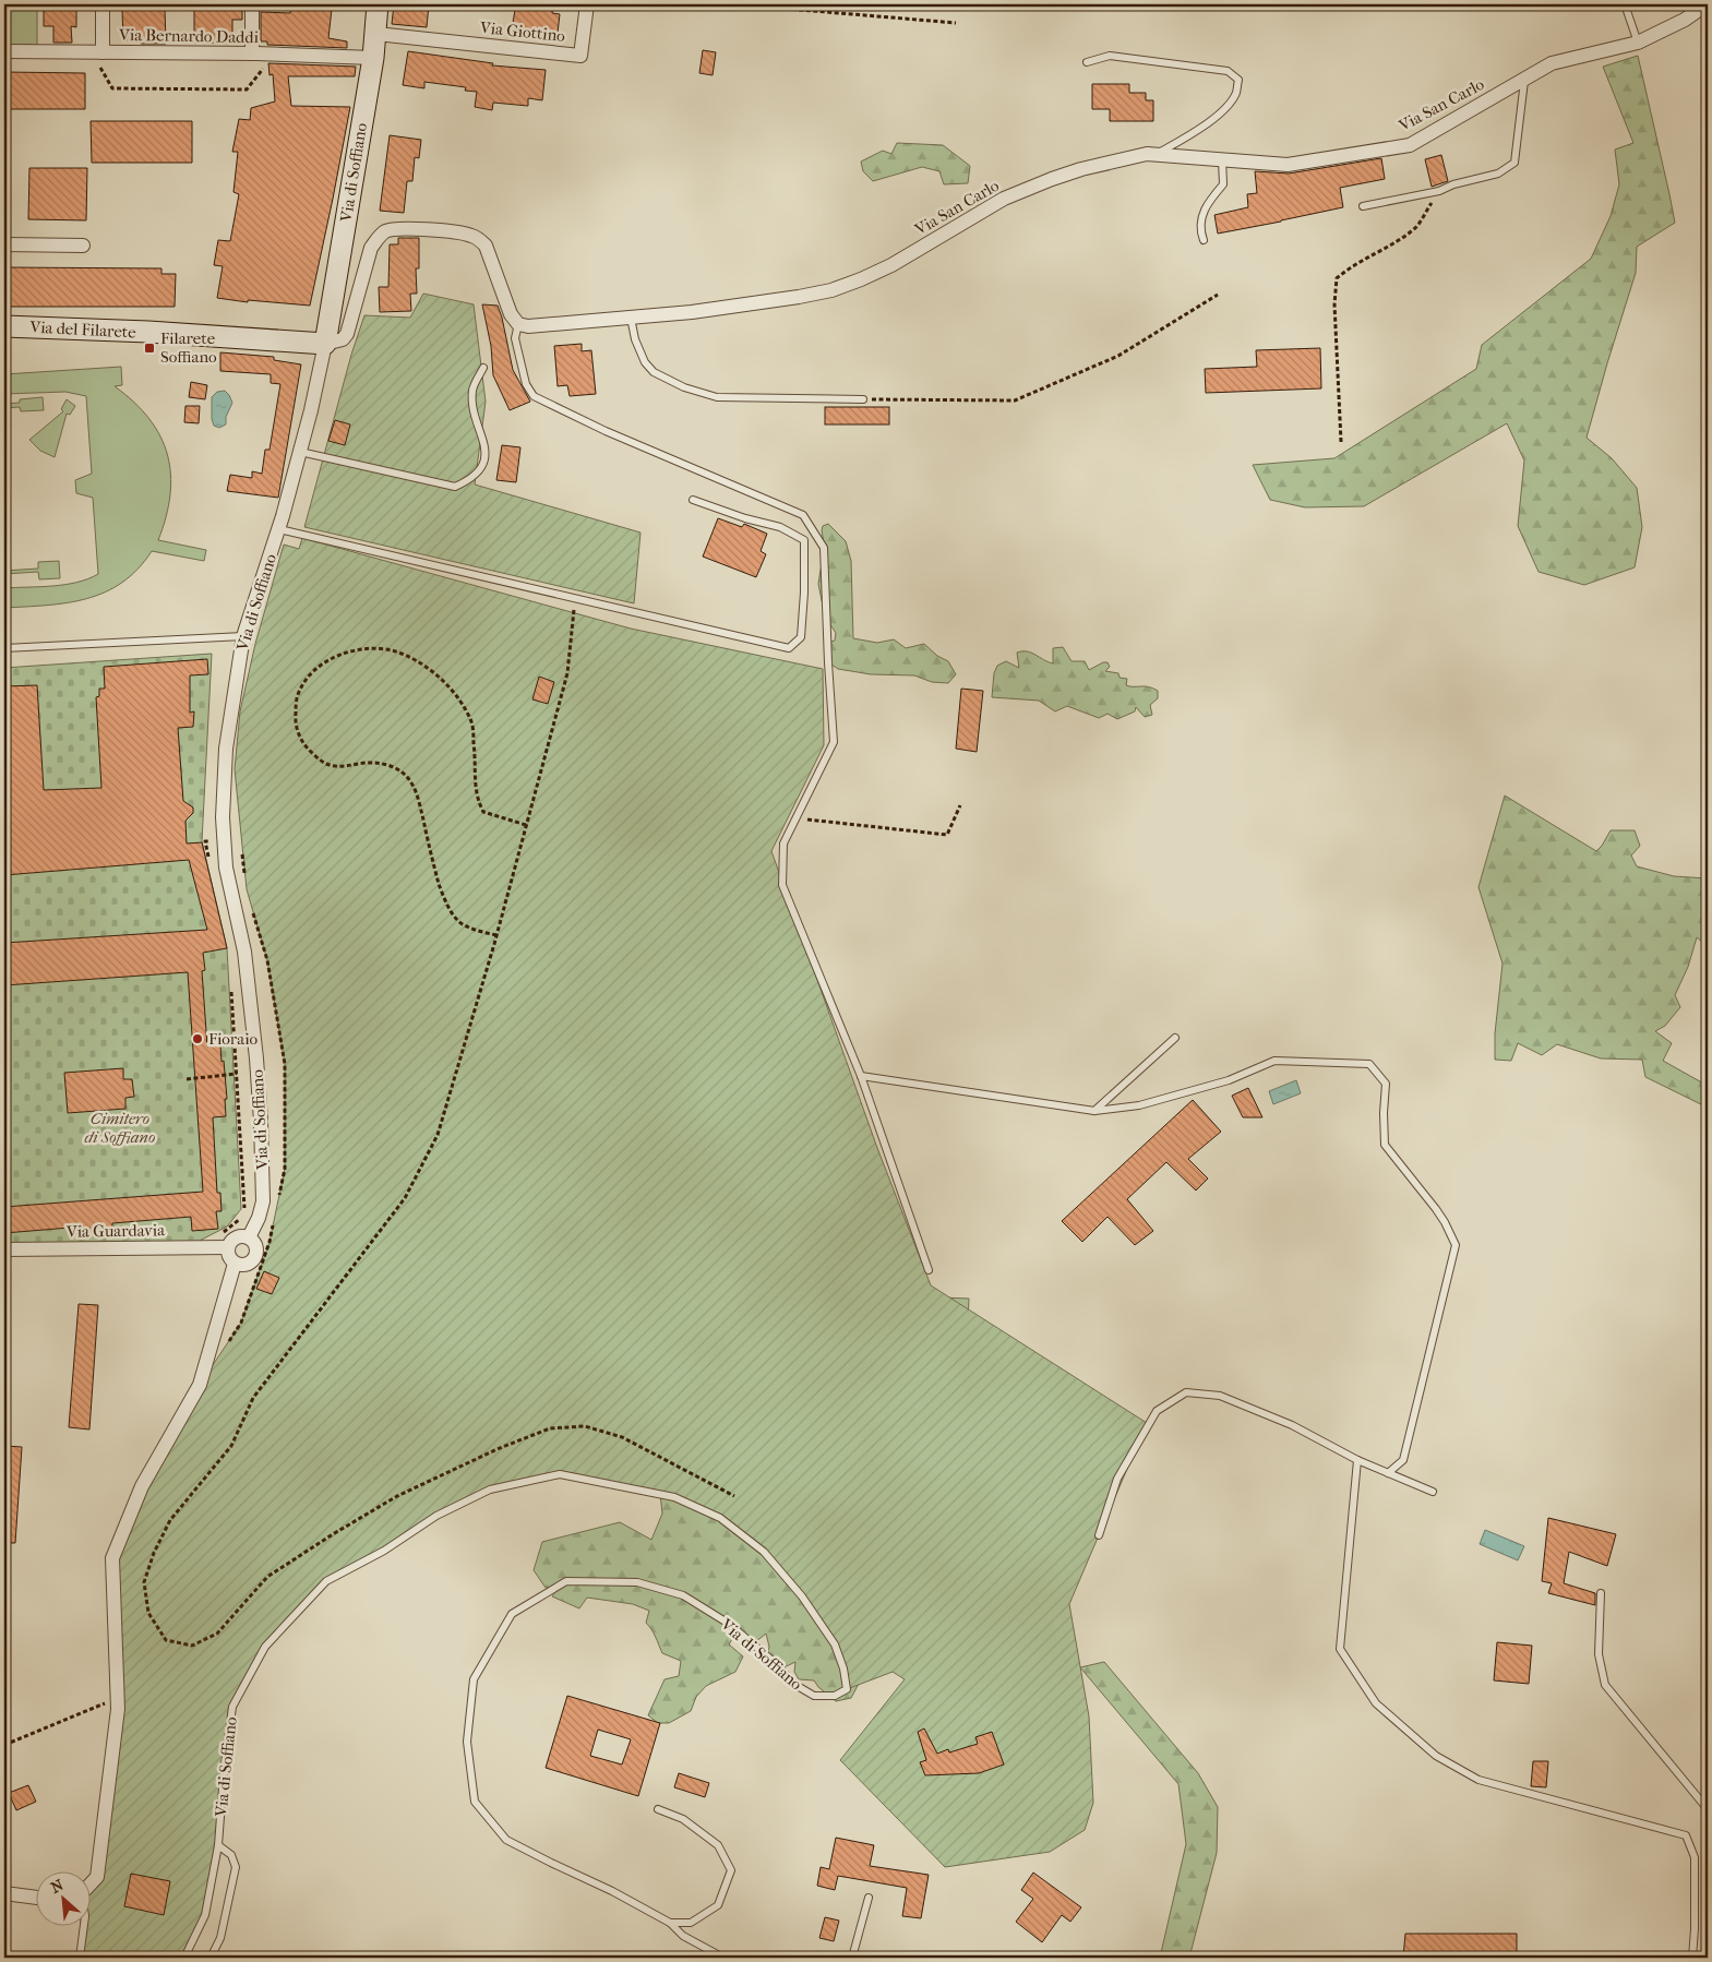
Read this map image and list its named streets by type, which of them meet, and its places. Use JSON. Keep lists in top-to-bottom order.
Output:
{
  "streets": {
    "street": [
      "Via Giottino",
      "Via Bernardo Daddi",
      "Via San Carlo",
      "Via di Soffiano",
      "Via del Filarete",
      "Via Guardavia"
    ]
  },
  "crossings": [
    ["Via Giottino", "Via di Soffiano"],
    ["Via Bernardo Daddi", "Via di Soffiano"],
    ["Via di Soffiano", "Via del Filarete"],
    ["Via di Soffiano", "Via Guardavia"]
  ],
  "parks": ["Cimitero di Soffiano"],
  "places": {
    "transit": ["Filarete Soffiano"],
    "other": ["Fioraio"]
  },
  "north": "top left"
}
